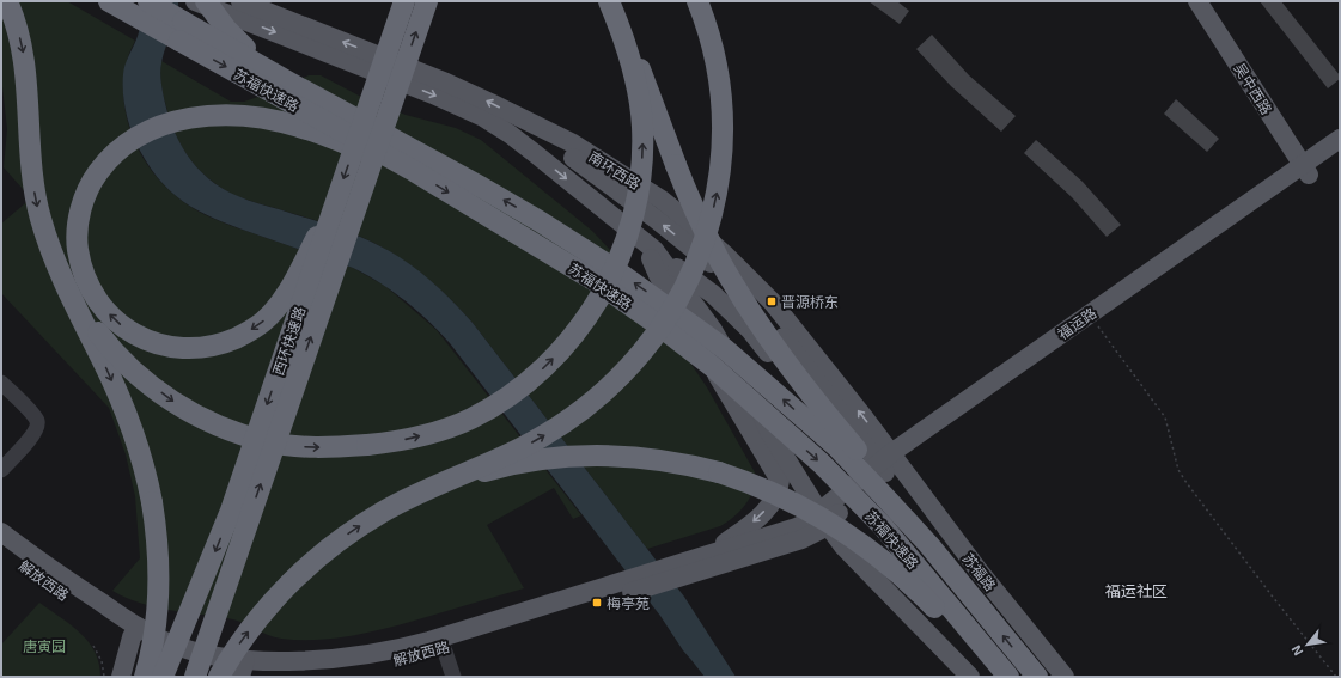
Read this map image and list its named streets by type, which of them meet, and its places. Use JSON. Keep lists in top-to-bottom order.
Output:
{
  "streets": {
    "highway": ["苏福快速路", "西环快速路"],
    "main road": [
      "吴中西路",
      "南环西路",
      "福运路",
      "苏福路",
      "解放西路"
    ]
  },
  "crossings": [
    ["吴中西路", "福运路"],
    ["南环西路", "福运路"],
    ["南环西路", "苏福路"],
    ["福运路", "苏福路"],
    ["福运路", "解放西路"],
    ["西环快速路", "解放西路"]
  ],
  "districts": ["福运社区"],
  "parks": ["唐寅园"],
  "places": {
    "transit": ["晋源桥东", "梅亭苑"]
  },
  "north": "bottom left"
}
